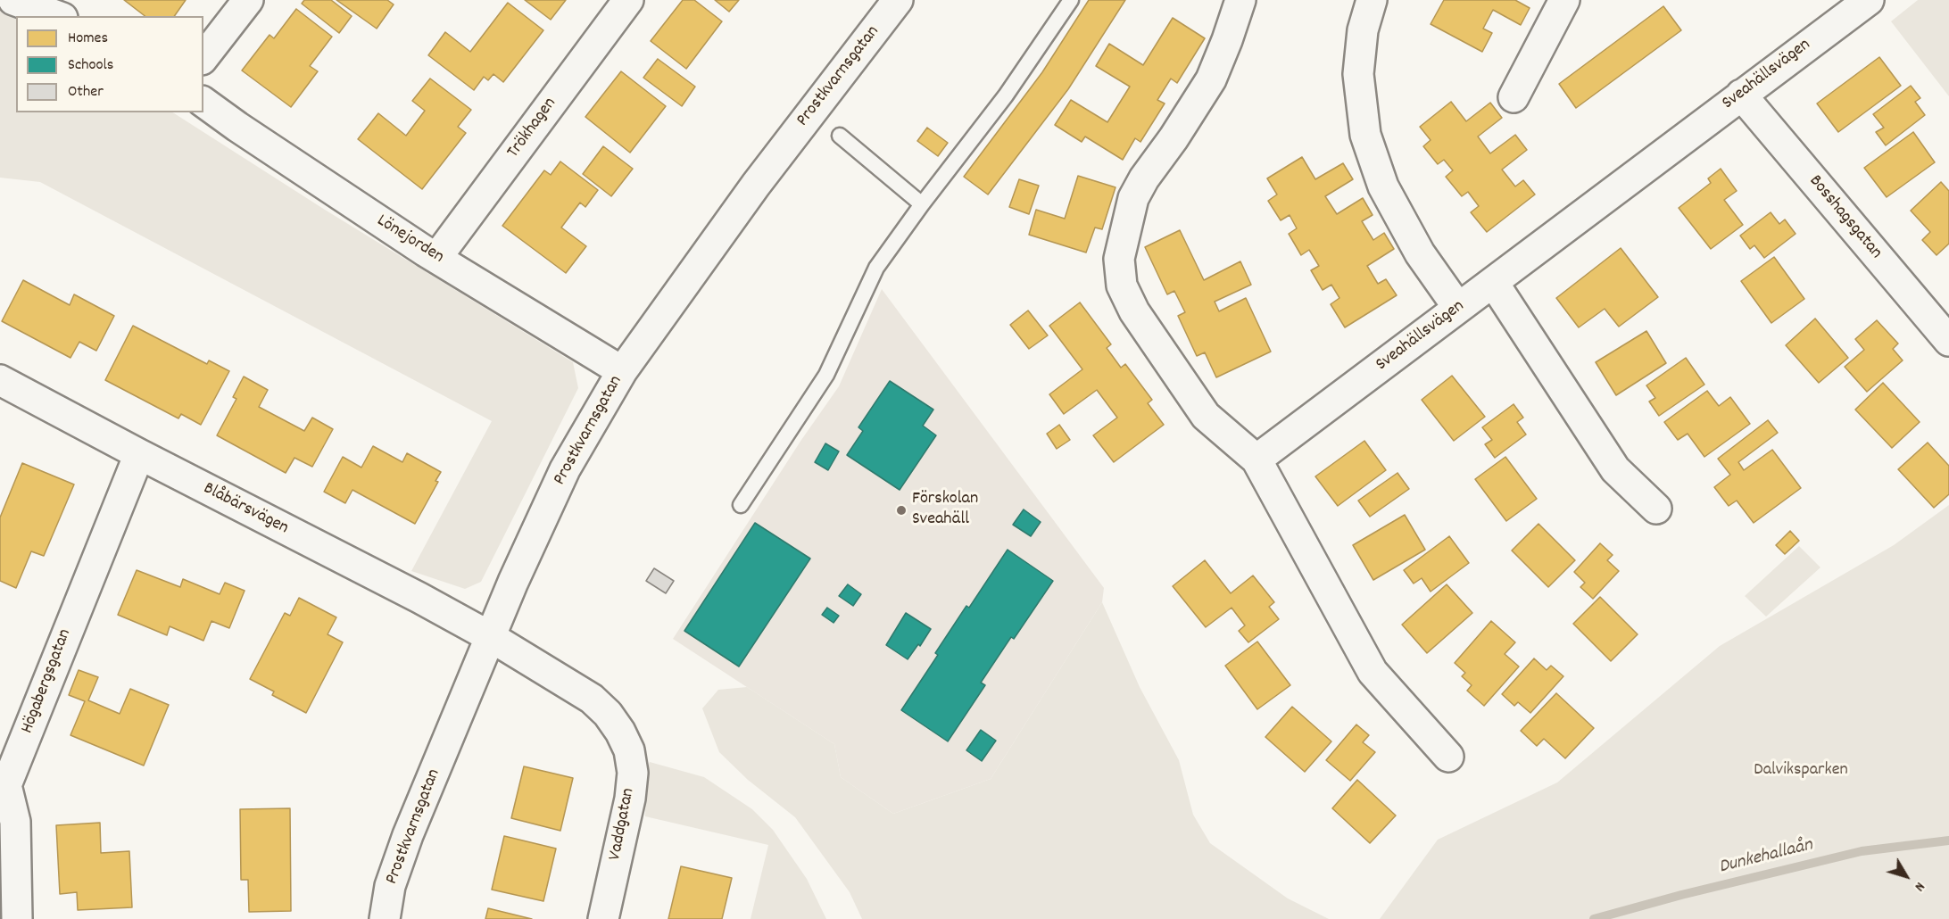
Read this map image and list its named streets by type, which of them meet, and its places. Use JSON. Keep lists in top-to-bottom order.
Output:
{
  "streets": {
    "street": [
      "Sveahällsvägen",
      "Prostkvarnsgatan",
      "Trökhagen",
      "Bosshagsgatan",
      "Lönejorden",
      "Blåbärsvägen",
      "Högabergsgatan",
      "Vaddgatan"
    ]
  },
  "crossings": [
    ["Sveahällsvägen", "Bosshagsgatan"],
    ["Prostkvarnsgatan", "Lönejorden"],
    ["Prostkvarnsgatan", "Blåbärsvägen"],
    ["Prostkvarnsgatan", "Vaddgatan"],
    ["Trökhagen", "Lönejorden"],
    ["Blåbärsvägen", "Högabergsgatan"],
    ["Blåbärsvägen", "Vaddgatan"]
  ],
  "water": ["Dunkehallaån"],
  "parks": ["Dalviksparken"],
  "places": ["Förskolan Sveahäll"],
  "legend": ["Homes", "Schools", "Other"],
  "north": "bottom right"
}
